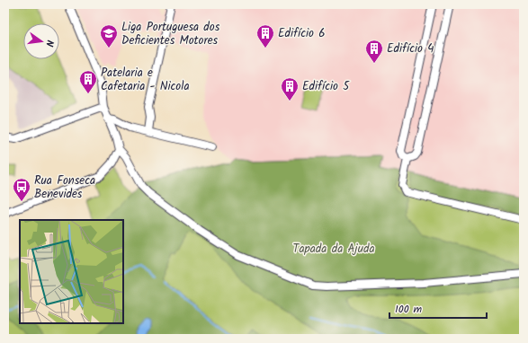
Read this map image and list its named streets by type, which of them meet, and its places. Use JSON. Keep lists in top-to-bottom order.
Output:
{
  "parks": ["Tapada da Ajuda"],
  "places": {
    "school or university": ["Liga Portuguesa dos Deficientes Motores"],
    "building": [
      "Edifício 6",
      "Edifício 4",
      "Patelaria e Cafetaria - Nicola",
      "Edifício 5"
    ],
    "bus stop": ["Rua Fonseca Benevides"]
  },
  "scale_bar": "100 m",
  "north": "right"
}
